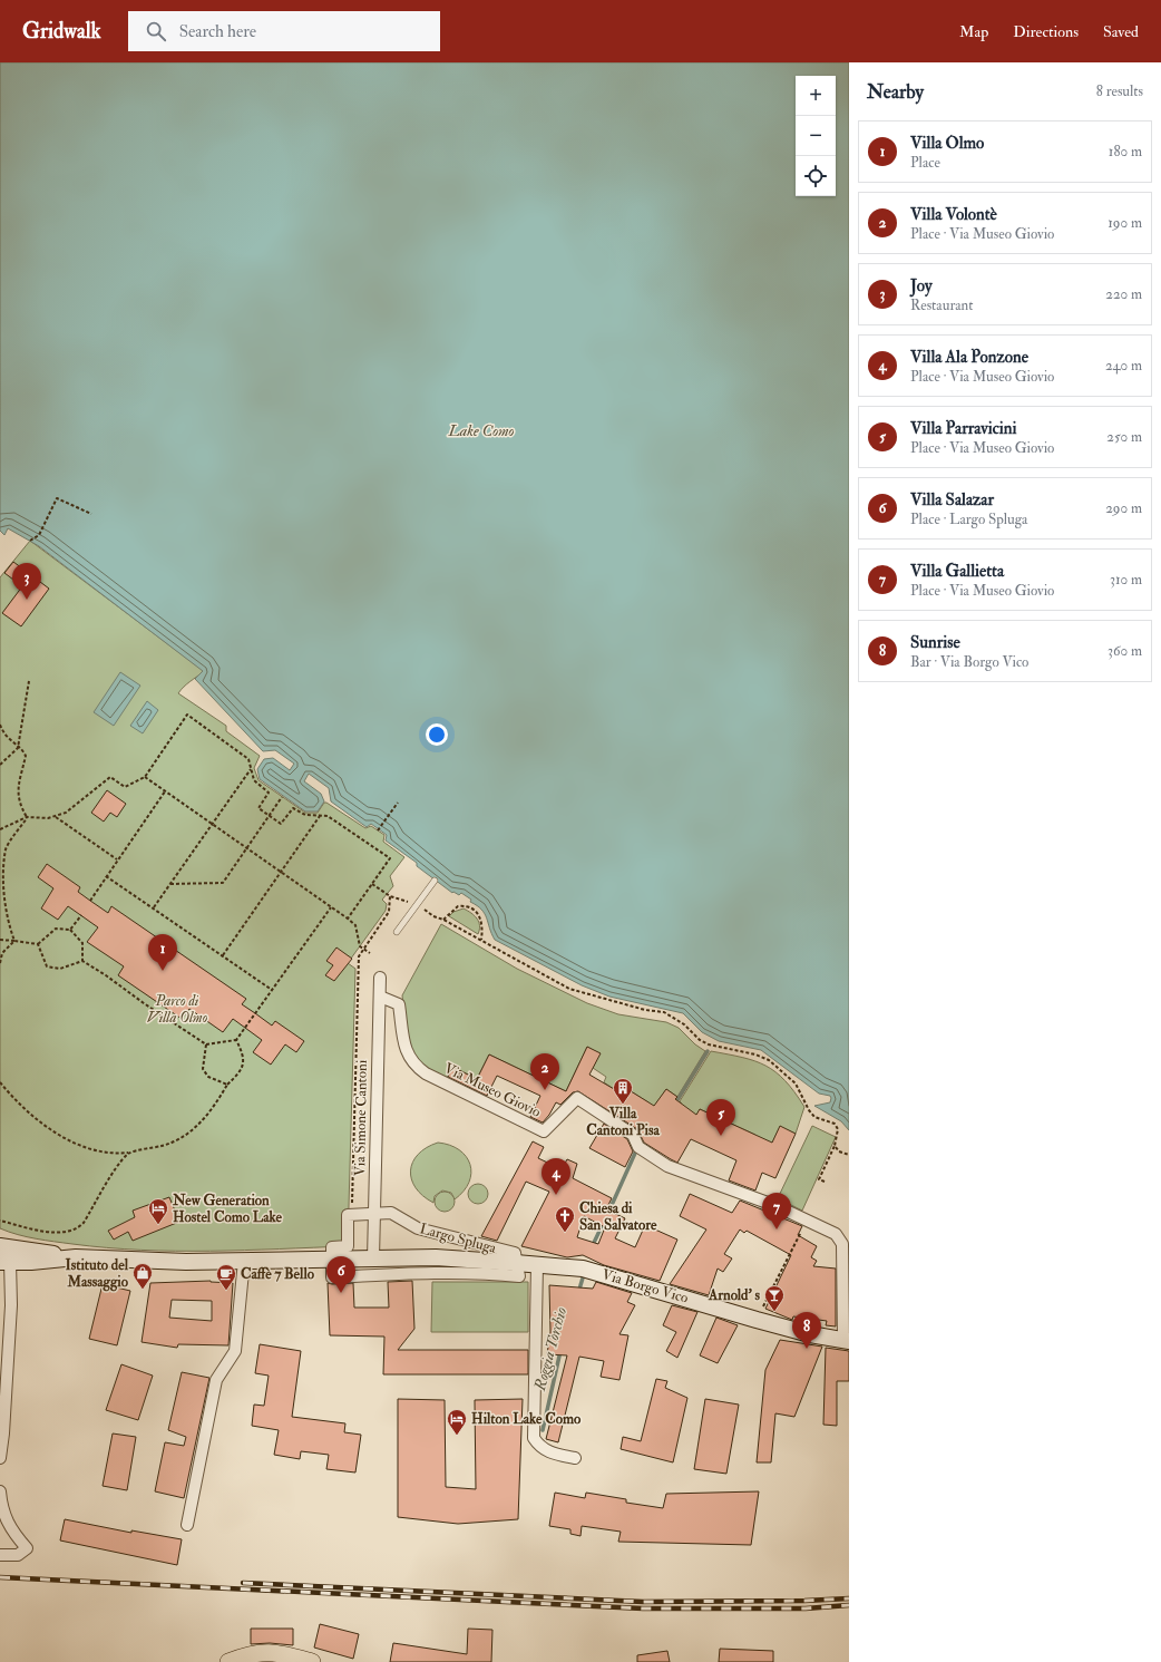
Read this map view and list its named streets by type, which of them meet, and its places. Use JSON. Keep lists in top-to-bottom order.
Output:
{
  "streets": {
    "main road": ["Largo Spluga", "Via Borgo Vico"],
    "street": ["Via Museo Giovio", "Via Simone Cantoni"]
  },
  "crossings": [
    ["Via Museo Giovio", "Via Simone Cantoni"],
    ["Via Museo Giovio", "Via Borgo Vico"],
    ["Via Simone Cantoni", "Largo Spluga"],
    ["Largo Spluga", "Via Borgo Vico"]
  ],
  "water": ["Lake Como", "Roggia Torchio"],
  "parks": ["Parco di Villa Olmo"],
  "places": {
    "building": ["Villa Cantoni Pisa"],
    "hotel": ["New Generation Hostel Como Lake", "Hilton Lake Como"],
    "church": ["Chiesa di San Salvatore"],
    "shop": ["Istituto del Massaggio"],
    "cafe": ["Caffè 7 Bello"],
    "bar": ["Arnold' s"]
  },
  "page": {
    "header": "Gridwalk",
    "search": "Search here",
    "nav": ["Map", "Directions", "Saved"],
    "heading": ["Nearby", "8 results"],
    "map_buttons": ["+", "−"],
    "list": [
      {
        "mark": "1",
        "name": "Villa Olmo",
        "note": "Place",
        "value": "180 m"
      },
      {
        "mark": "2",
        "name": "Villa Volontè",
        "note": "Place · Via Museo Giovio",
        "value": "190 m"
      },
      {
        "mark": "3",
        "name": "Joy",
        "note": "Restaurant",
        "value": "220 m"
      },
      {
        "mark": "4",
        "name": "Villa Ala Ponzone",
        "note": "Place · Via Museo Giovio",
        "value": "240 m"
      },
      {
        "mark": "5",
        "name": "Villa Parravicini",
        "note": "Place · Via Museo Giovio",
        "value": "250 m"
      },
      {
        "mark": "6",
        "name": "Villa Salazar",
        "note": "Place · Largo Spluga",
        "value": "290 m"
      },
      {
        "mark": "7",
        "name": "Villa Gallietta",
        "note": "Place · Via Museo Giovio",
        "value": "310 m"
      },
      {
        "mark": "8",
        "name": "Sunrise",
        "note": "Bar · Via Borgo Vico",
        "value": "360 m"
      }
    ],
    "pins": [
      "3",
      "1",
      "2",
      "5",
      "4",
      "7",
      "6",
      "8"
    ]
  }
}
